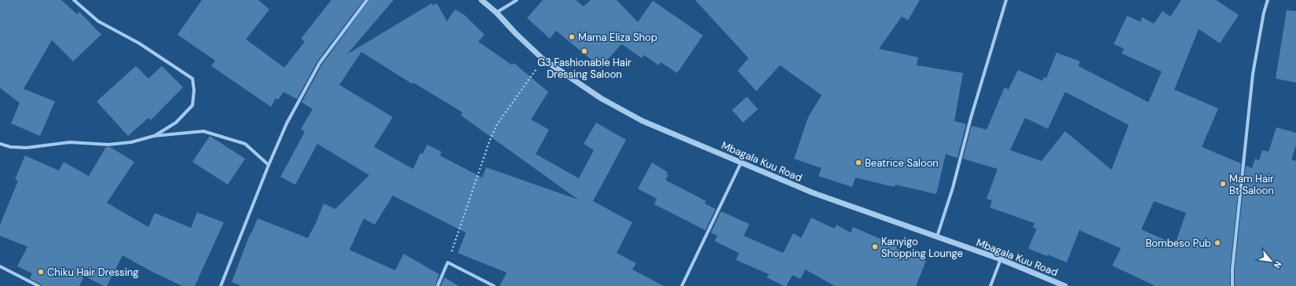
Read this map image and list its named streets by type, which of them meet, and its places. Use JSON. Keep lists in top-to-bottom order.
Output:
{
  "streets": {
    "street": ["Mbagala Kuu Road"]
  },
  "places": [
    "Mama Eliza Shop",
    "G3 Fashionable Hair Dressing Saloon",
    "Beatrice Saloon",
    "Mam Hair Bt Saloon",
    "Bombeso Pub",
    "Kanyigo Shopping Lounge",
    "Chiku Hair Dressing"
  ],
  "north": "bottom right"
}
